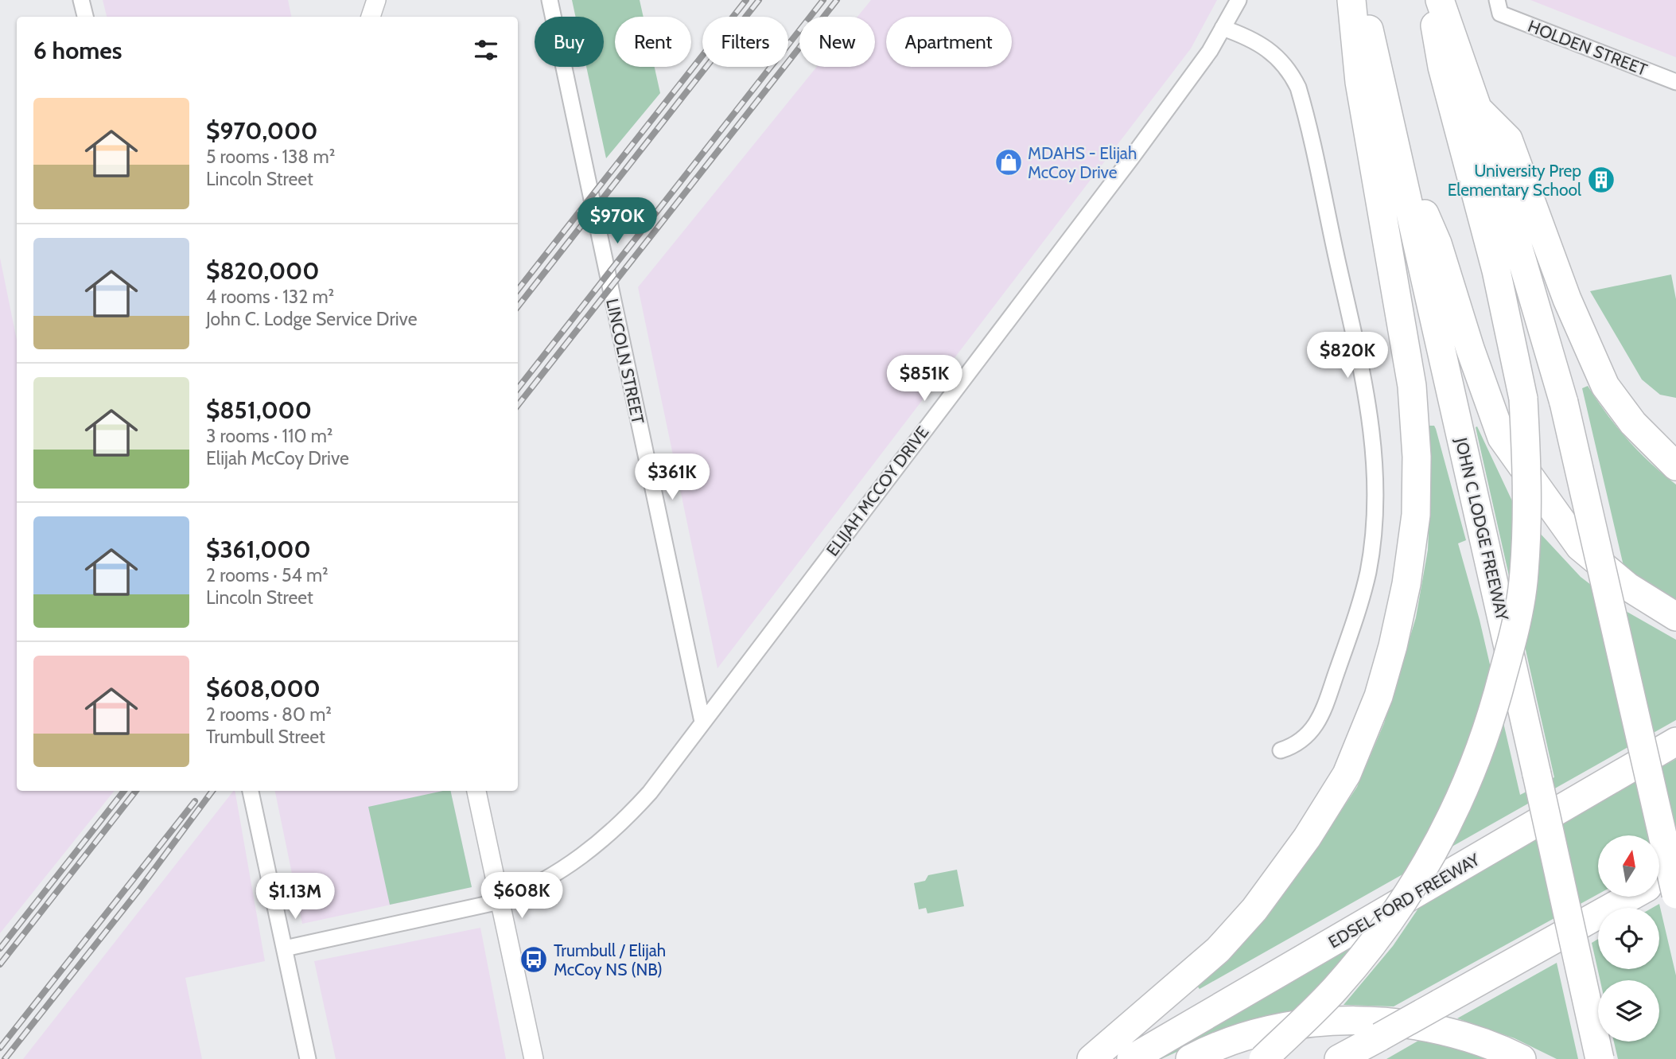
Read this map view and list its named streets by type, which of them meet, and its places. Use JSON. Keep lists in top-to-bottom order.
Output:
{
  "streets": {
    "highway": ["JOHN C LODGE FREEWAY", "EDSEL FORD FREEWAY"],
    "street": ["HOLDEN STREET", "LINCOLN STREET", "ELIJAH MCCOY DRIVE"]
  },
  "crossings": [
    ["LINCOLN STREET", "ELIJAH MCCOY DRIVE"]
  ],
  "places": {
    "shop": ["MDAHS - Elijah McCoy Drive"],
    "building": ["University Prep Elementary School"],
    "bus stop": ["Trumbull / Elijah McCoy NS (NB)"]
  },
  "north": "top",
  "page": {
    "chip": [
      "Buy",
      "Rent",
      "Filters",
      "New",
      "Apartment"
    ],
    "heading": "6 homes",
    "list": [
      {
        "name": "$970,000",
        "note": "5 rooms · 138 m² · Lincoln Street"
      },
      {
        "name": "$820,000",
        "note": "4 rooms · 132 m² · John C. Lodge Service Drive"
      },
      {
        "name": "$851,000",
        "note": "3 rooms · 110 m² · Elijah McCoy Drive"
      },
      {
        "name": "$361,000",
        "note": "2 rooms · 54 m² · Lincoln Street"
      },
      {
        "name": "$608,000",
        "note": "2 rooms · 80 m² · Trumbull Street"
      }
    ],
    "price": [
      "$970K",
      "$820K",
      "$851K",
      "$361K",
      "$608K",
      "$1.13M"
    ]
  }
}
